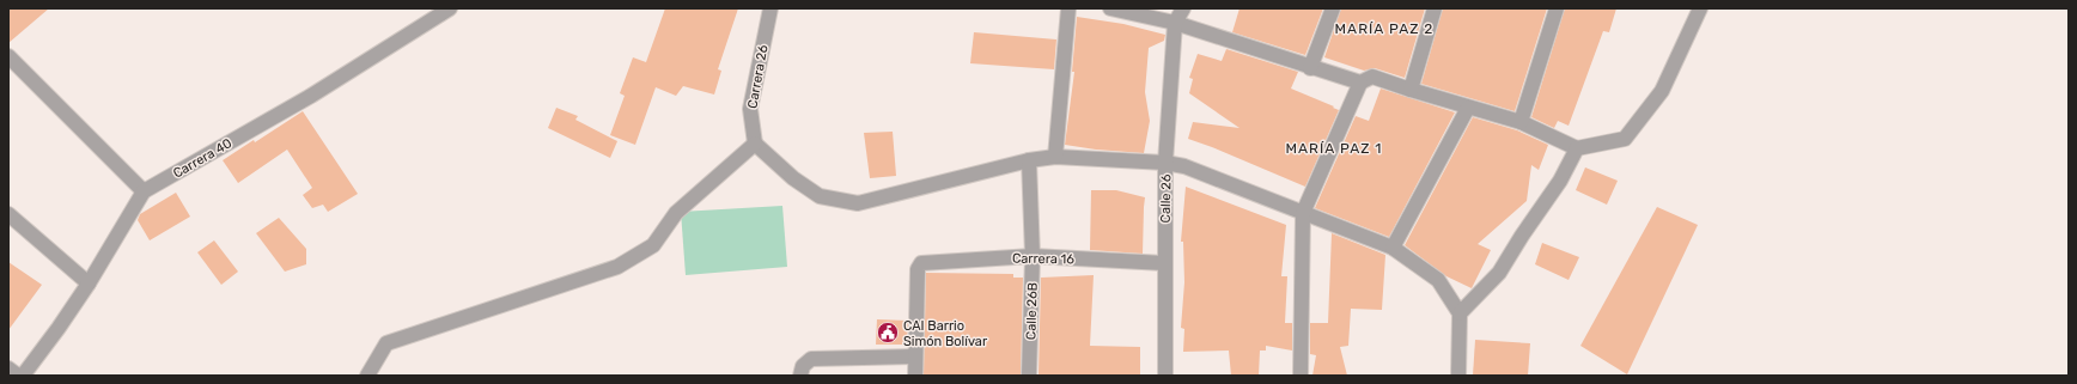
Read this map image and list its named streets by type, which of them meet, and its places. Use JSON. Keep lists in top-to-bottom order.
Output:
{
  "streets": {
    "street": [
      "Carrera 26",
      "Carrera 40",
      "Calle 26",
      "Carrera 16",
      "Calle 26B"
    ]
  },
  "crossings": [
    ["Calle 26", "Carrera 16"],
    ["Carrera 16", "Calle 26B"]
  ],
  "districts": ["MARÍA PAZ 2", "MARÍA PAZ 1"],
  "places": {
    "public building": ["CAI Barrio Simón Bolívar"]
  }
}
